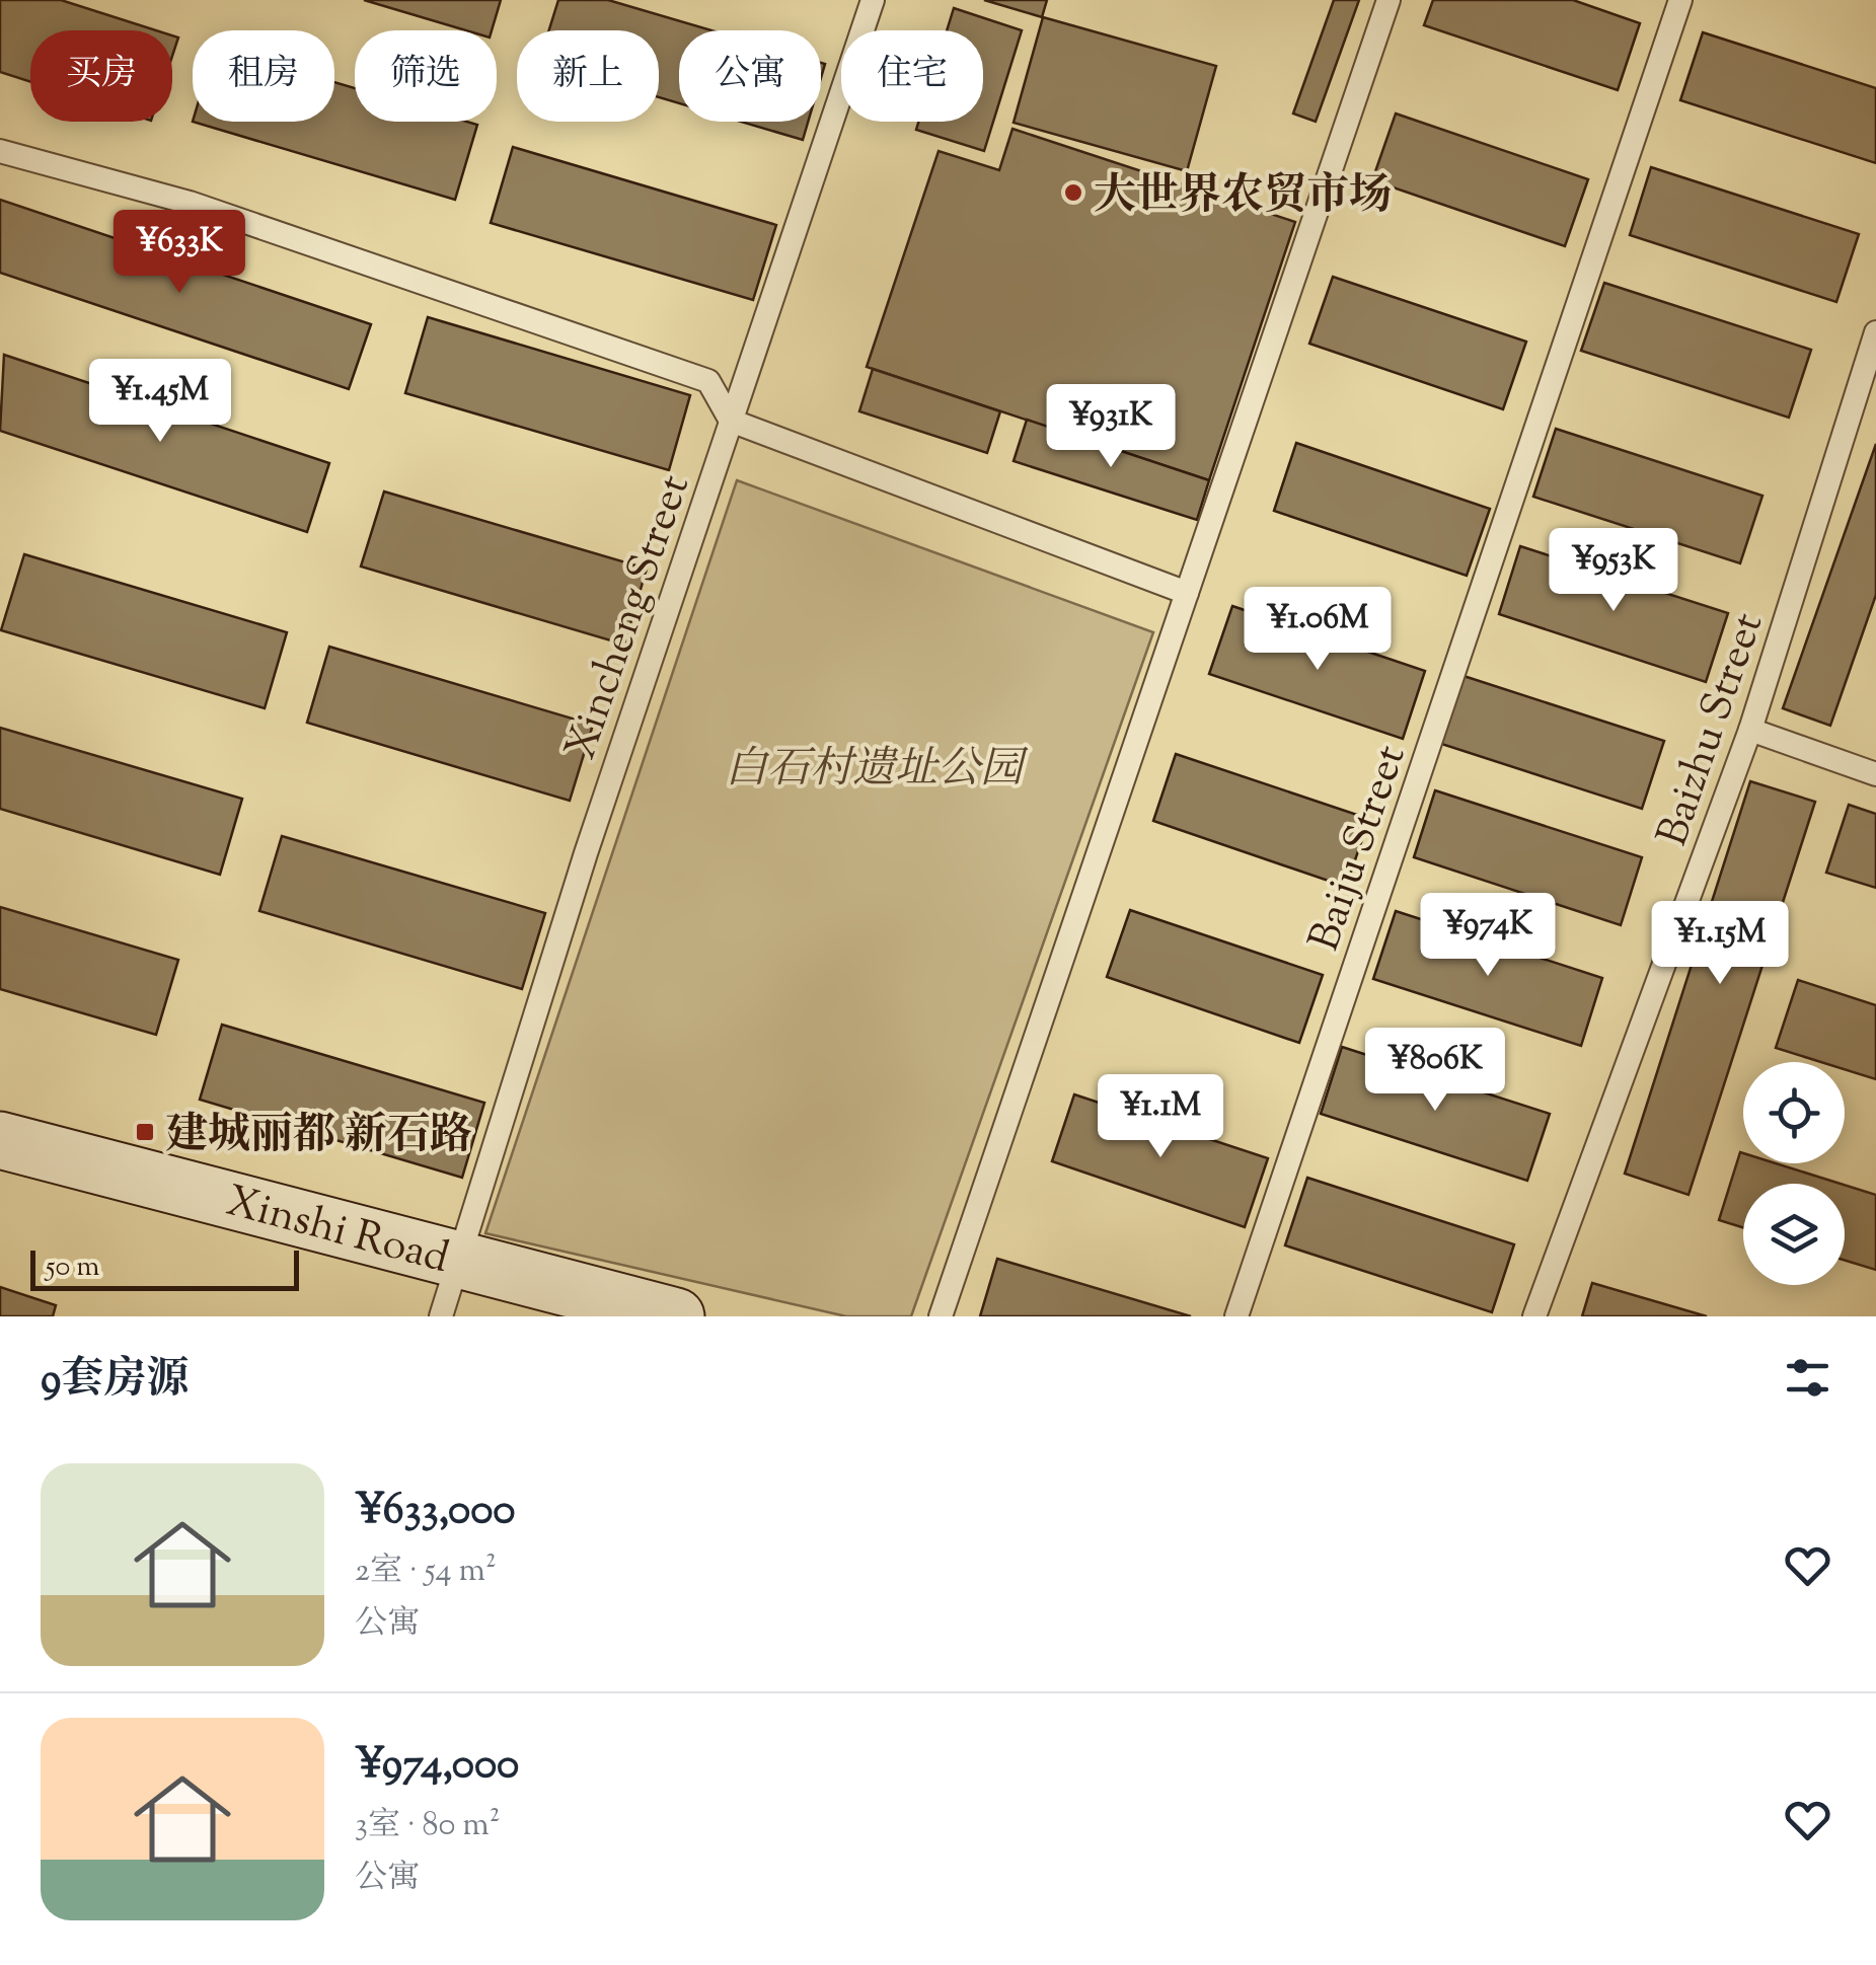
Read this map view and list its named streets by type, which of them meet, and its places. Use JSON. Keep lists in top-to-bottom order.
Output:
{
  "streets": {
    "street": ["Xinshi Road"],
    "lane": ["Xincheng Street", "Baizhu Street", "Baiju Street"]
  },
  "crossings": [
    ["Xincheng Street", "Xinshi Road"]
  ],
  "parks": ["白石村遗址公园"],
  "places": {
    "other": ["大世界农贸市场"],
    "transit": ["建城丽都 新石路"]
  },
  "scale_bar": "50 m",
  "page": {
    "chip": [
      "买房",
      "租房",
      "筛选",
      "新上",
      "公寓",
      "住宅"
    ],
    "price": [
      "¥633K",
      "¥1.45M",
      "¥931K",
      "¥953K",
      "¥1.06M",
      "¥974K",
      "¥1.15M",
      "¥806K",
      "¥1.1M"
    ],
    "scale": "50 m",
    "heading": "9套房源",
    "list": [
      {
        "name": "¥633,000",
        "note": "2室 · 54 m² · 公寓"
      },
      {
        "name": "¥974,000",
        "note": "3室 · 80 m² · 公寓"
      }
    ]
  }
}
